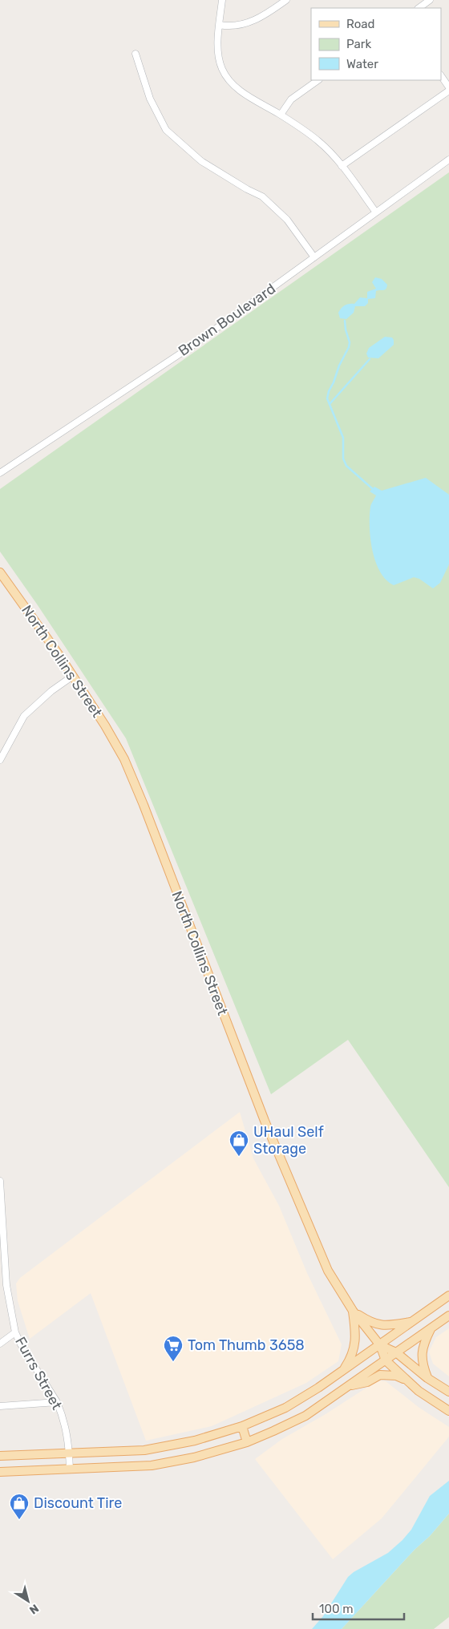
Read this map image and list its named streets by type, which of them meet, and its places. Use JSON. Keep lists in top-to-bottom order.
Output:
{
  "streets": {
    "main road": ["North Collins Street"],
    "street": ["Brown Boulevard", "Furrs Street"]
  },
  "places": {
    "shop": ["UHaul Self Storage", "Discount Tire"],
    "supermarket": ["Tom Thumb 3658"]
  },
  "legend": ["Road", "Park", "Water"],
  "scale_bar": "100 m",
  "north": "bottom right"
}
